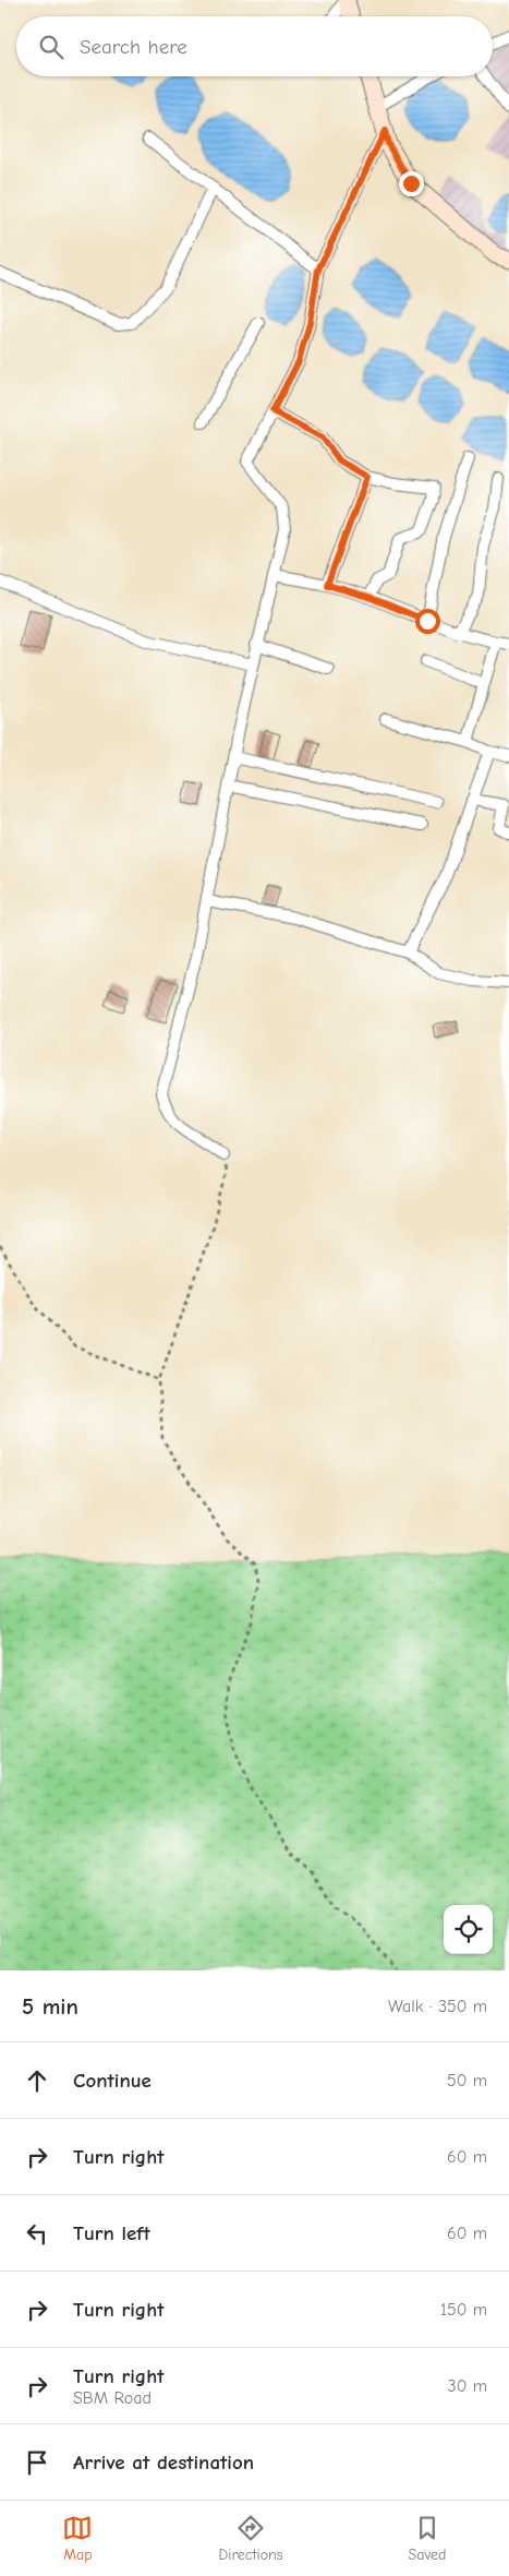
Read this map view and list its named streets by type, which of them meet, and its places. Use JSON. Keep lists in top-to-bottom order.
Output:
{
  "page": {
    "search": "Search here",
    "heading": ["5 min", "Walk · 350 m"],
    "list": [
      ["Continue", "50 m"],
      ["Turn right", "60 m"],
      ["Turn left", "60 m"],
      ["Turn right", "150 m"],
      ["Turn right", "SBM Road", "30 m"],
      "Arrive at destination"
    ],
    "nav": ["Map", "Directions", "Saved"]
  }
}
